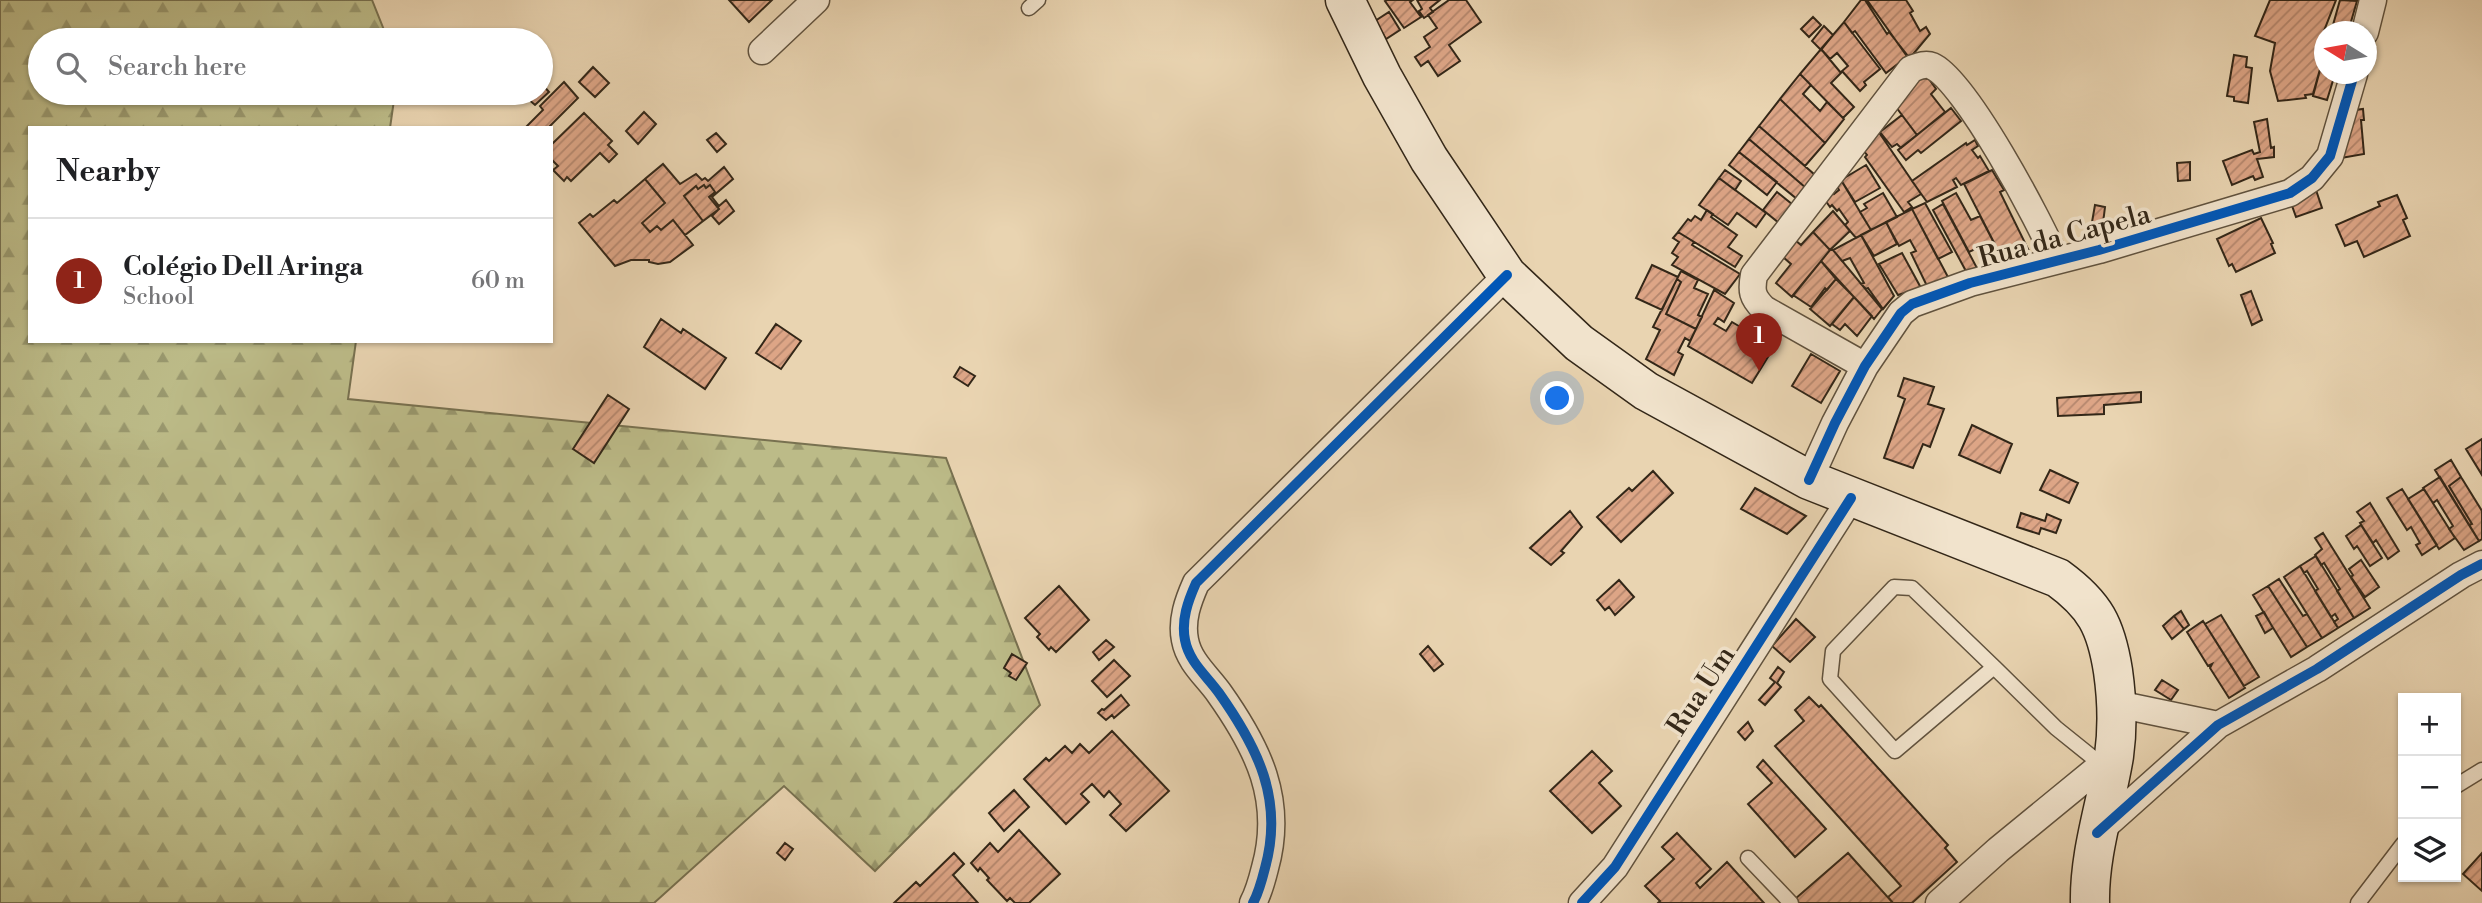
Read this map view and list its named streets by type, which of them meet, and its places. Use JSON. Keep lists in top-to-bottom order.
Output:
{
  "streets": {
    "street": ["Rua da Capela", "Rua Um"]
  },
  "north": "left",
  "page": {
    "search": "Search here",
    "heading": "Nearby",
    "list": [
      {
        "mark": "1",
        "name": "Colégio Dell Aringa",
        "note": "School",
        "value": "60 m"
      }
    ],
    "pins": "1",
    "map_buttons": ["+", "−"]
  }
}
